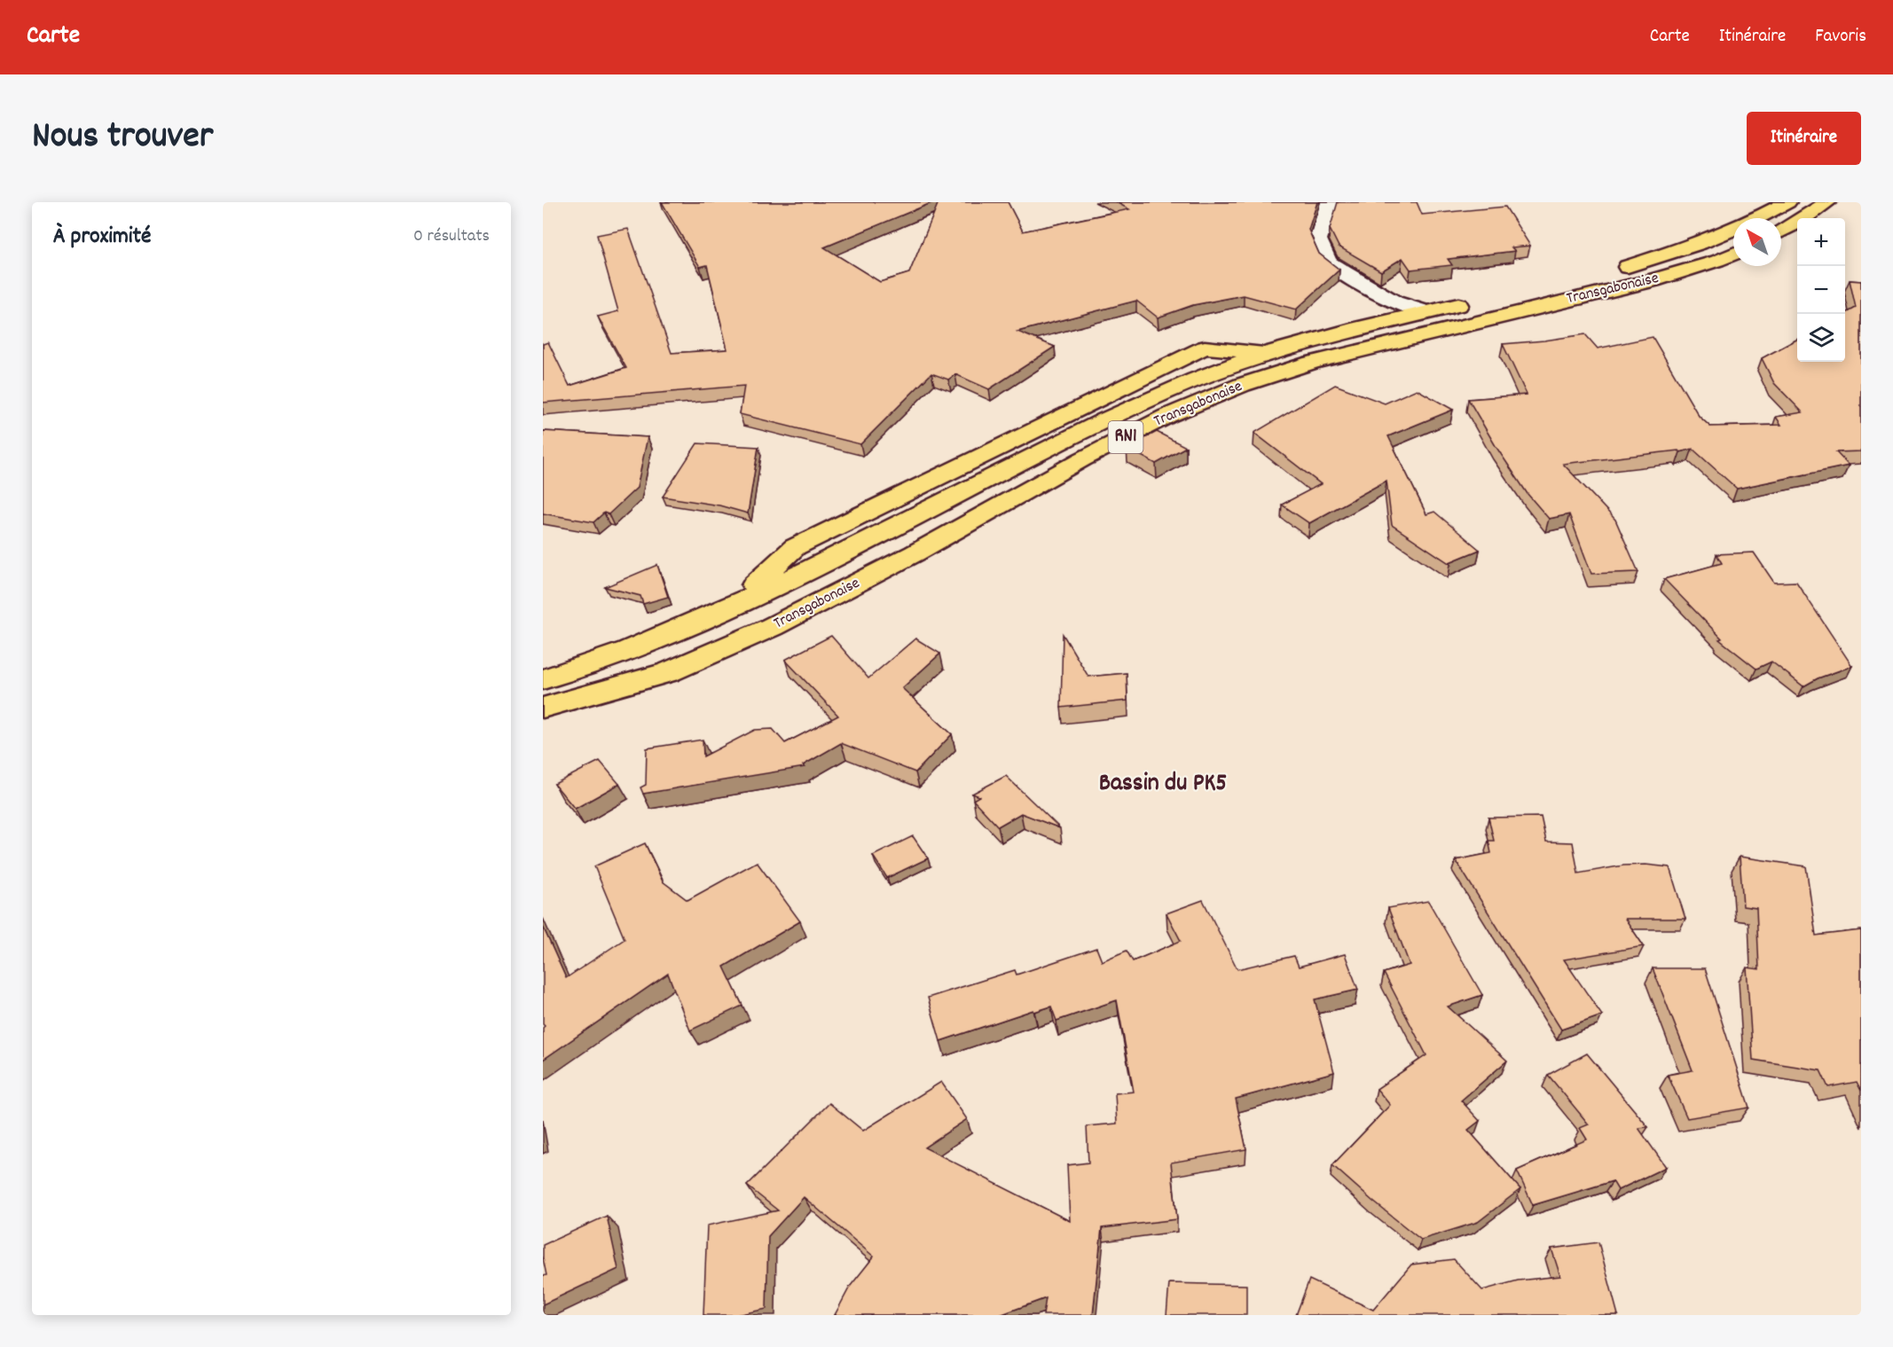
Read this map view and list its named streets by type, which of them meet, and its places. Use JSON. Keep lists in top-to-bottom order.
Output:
{
  "streets": {
    "highway": ["Transgabonaise", "RN1"]
  },
  "districts": ["Bassin du PK5"],
  "north": "top left",
  "page": {
    "header": "Carte",
    "nav": ["Carte", "Itinéraire", "Favoris"],
    "title": "Nous trouver",
    "buttons": "Itinéraire",
    "heading": ["À proximité", "0 résultats"],
    "map_buttons": ["+", "−"]
  }
}
